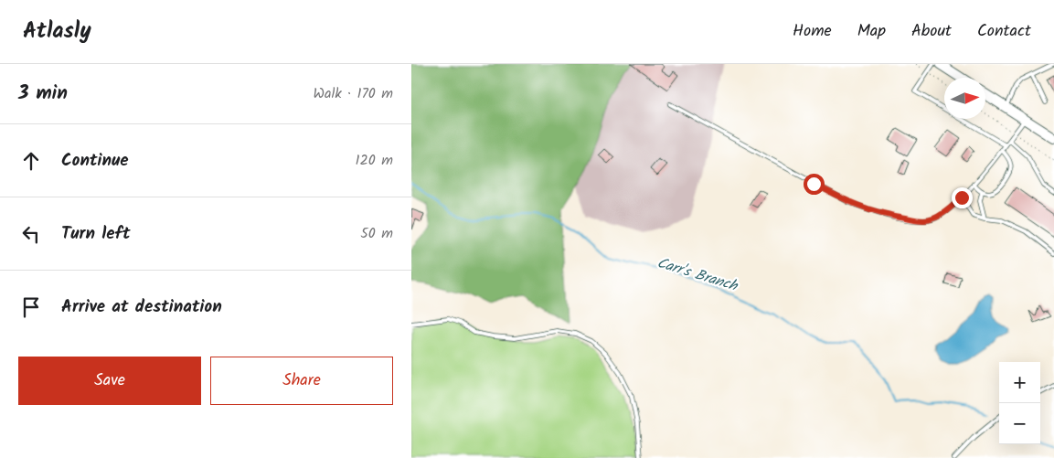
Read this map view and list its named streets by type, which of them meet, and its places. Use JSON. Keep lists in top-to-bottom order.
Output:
{
  "water": ["Carr's Branch"],
  "north": "right",
  "page": {
    "header": "Atlasly",
    "nav": [
      "Home",
      "Map",
      "About",
      "Contact"
    ],
    "heading": ["3 min", "Walk · 170 m"],
    "list": [
      ["Continue", "120 m"],
      ["Turn left", "50 m"],
      "Arrive at destination"
    ],
    "buttons": ["Save", "Share"],
    "map_buttons": ["+", "−"]
  }
}
